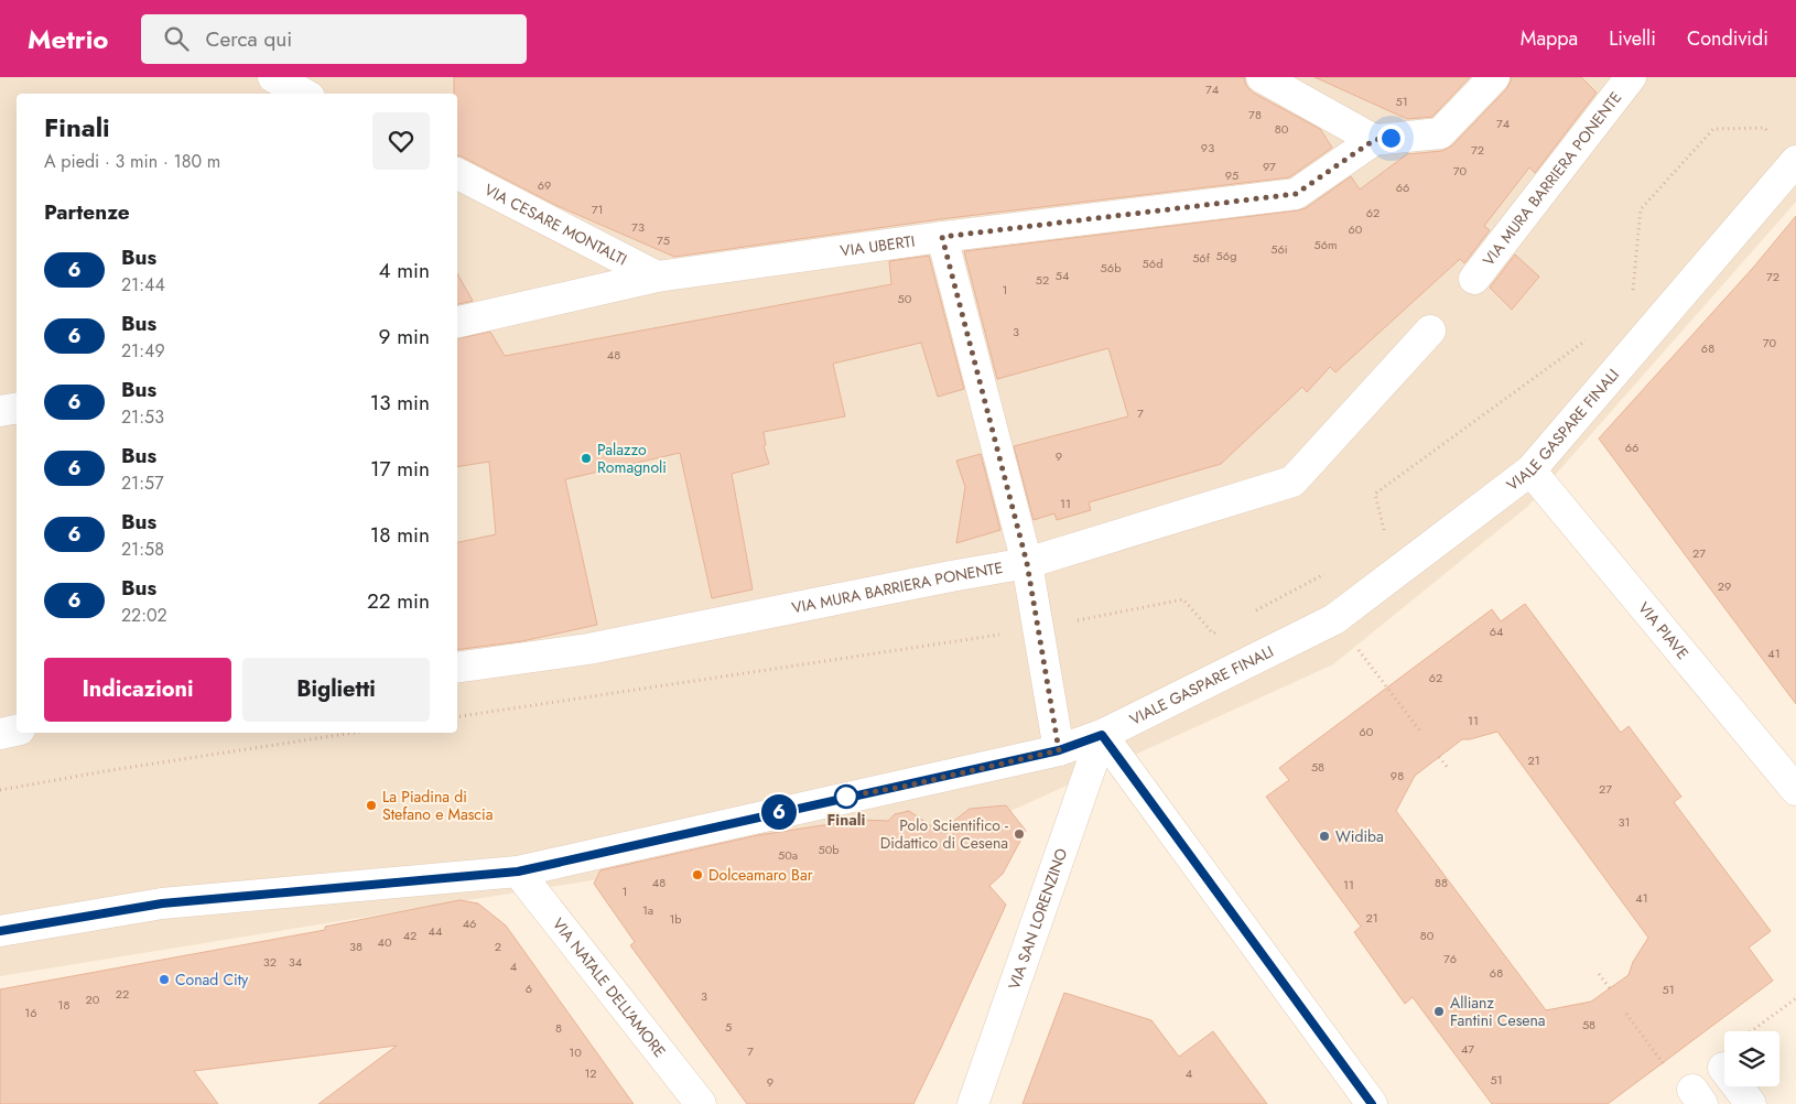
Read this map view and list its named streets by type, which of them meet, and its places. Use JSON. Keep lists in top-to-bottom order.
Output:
{
  "streets": {
    "street": [
      "VIA MURA BARRIERA PONENTE",
      "VIA CESARE MONTALTI",
      "VIA UBERTI",
      "VIALE GASPARE FINALI",
      "VIA PIAVE",
      "VIA SAN LORENZINO",
      "VIA NATALE DELL'AMORE"
    ]
  },
  "crossings": [
    ["VIA CESARE MONTALTI", "VIA UBERTI"],
    ["VIALE GASPARE FINALI", "VIA PIAVE"],
    ["VIALE GASPARE FINALI", "VIA SAN LORENZINO"],
    ["VIALE GASPARE FINALI", "VIA NATALE DELL'AMORE"]
  ],
  "places": [
    "Palazzo Romagnoli",
    "Finali",
    "La Piadina di Stefano e Mascia",
    "Polo Scientifico - Didattico di Cesena",
    "Widiba",
    "Dolceamaro Bar",
    "Conad City",
    "Allianz Fantini Cesena"
  ],
  "lines": ["bus line 6"],
  "house_numbers": [
    "74",
    "51",
    "78",
    "74",
    "80",
    "93",
    "72",
    "97",
    "70",
    "95",
    "69",
    "66",
    "71",
    "62",
    "73",
    "60",
    "75",
    "56m",
    "56i",
    "56g",
    "56f",
    "56d",
    "56b",
    "54",
    "72",
    "52",
    "1",
    "50",
    "3",
    "70",
    "68",
    "48",
    "7",
    "66",
    "9",
    "11",
    "27",
    "29",
    "64",
    "41",
    "62",
    "11",
    "60",
    "21",
    "58",
    "98",
    "27",
    "31",
    "50b",
    "50a",
    "48",
    "88",
    "11",
    "1",
    "41",
    "1a",
    "21",
    "1b",
    "46",
    "44",
    "42",
    "80",
    "40",
    "38",
    "2",
    "76",
    "32",
    "34",
    "4",
    "68",
    "6",
    "51",
    "22",
    "3",
    "20",
    "18",
    "16",
    "58",
    "5",
    "8",
    "47",
    "7",
    "10",
    "12",
    "4",
    "51",
    "9"
  ],
  "page": {
    "header": "Metrio",
    "search": "Cerca qui",
    "nav": ["Mappa", "Livelli", "Condividi"],
    "on_map": "6",
    "heading": [
      ["Finali", "A piedi · 3 min · 180 m"],
      "Partenze"
    ],
    "list": [
      {
        "mark": "6",
        "name": "Bus",
        "note": "21:44",
        "value": "4 min"
      },
      {
        "mark": "6",
        "name": "Bus",
        "note": "21:49",
        "value": "9 min"
      },
      {
        "mark": "6",
        "name": "Bus",
        "note": "21:53",
        "value": "13 min"
      },
      {
        "mark": "6",
        "name": "Bus",
        "note": "21:57",
        "value": "17 min"
      },
      {
        "mark": "6",
        "name": "Bus",
        "note": "21:58",
        "value": "18 min"
      },
      {
        "mark": "6",
        "name": "Bus",
        "note": "22:02",
        "value": "22 min"
      }
    ],
    "buttons": ["Indicazioni", "Biglietti"]
  }
}
